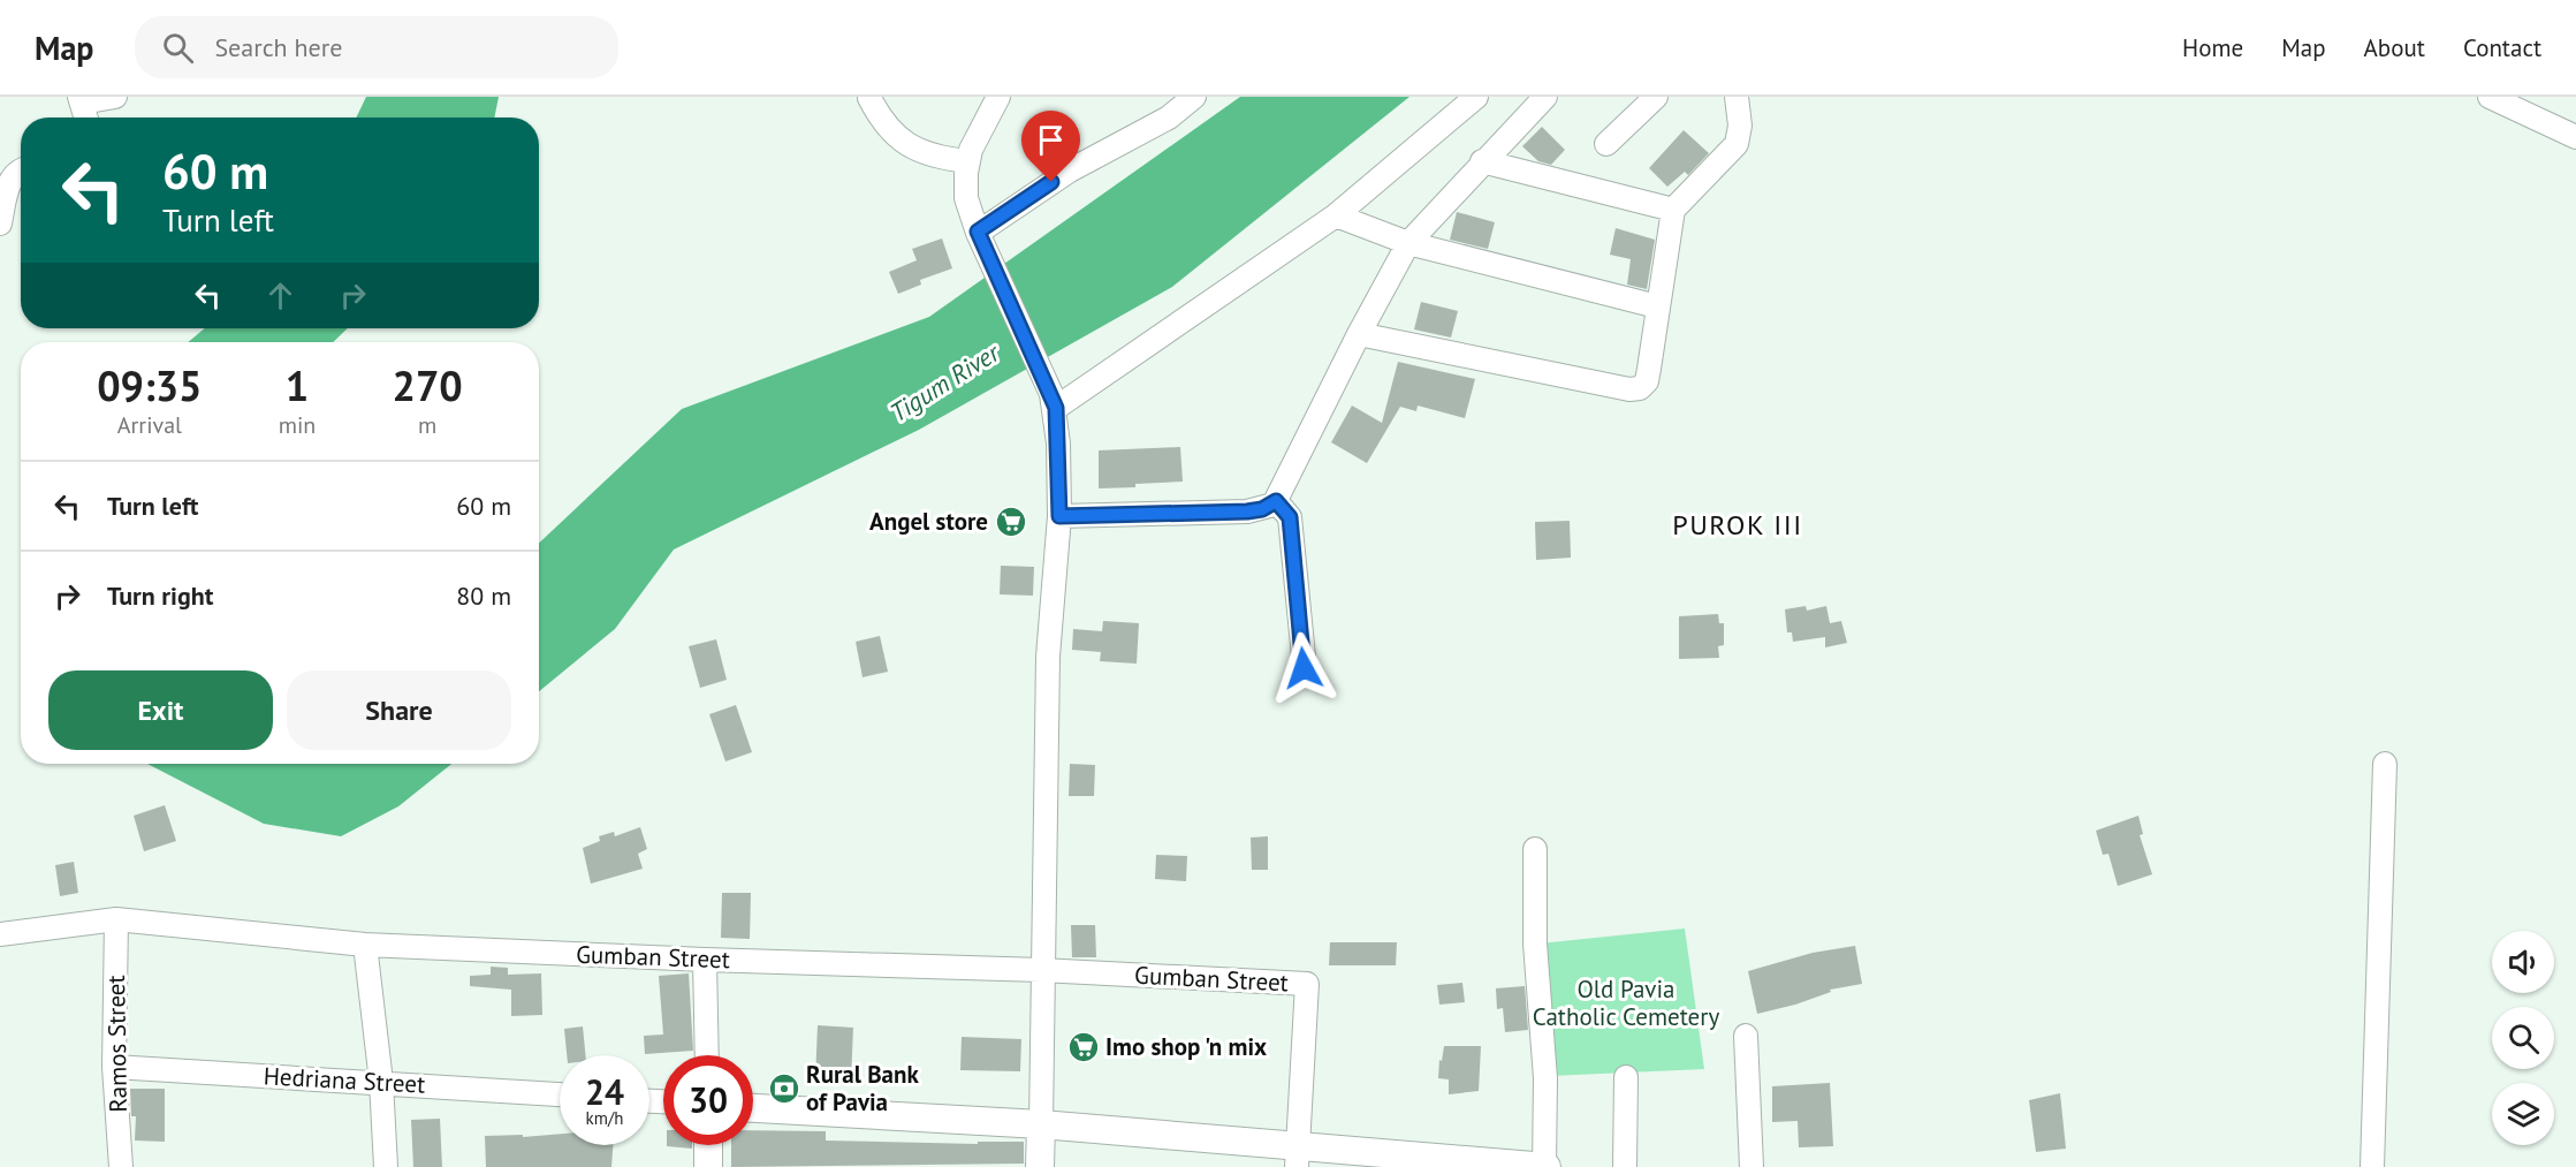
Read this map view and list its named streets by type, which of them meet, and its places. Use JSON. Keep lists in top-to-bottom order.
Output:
{
  "streets": {
    "street": ["Gumban Street", "Ramos Street", "Hedriana Street"]
  },
  "crossings": [
    ["Gumban Street", "Ramos Street"],
    ["Ramos Street", "Hedriana Street"]
  ],
  "districts": ["PUROK III"],
  "water": ["Tigum River"],
  "parks": ["Old Pavia Catholic Cemetery"],
  "places": {
    "supermarket": ["Angel store", "Imo shop 'n mix"],
    "bank": ["Rural Bank of Pavia"]
  },
  "page": {
    "header": "Map",
    "search": "Search here",
    "nav": [
      "Home",
      "Map",
      "About",
      "Contact"
    ],
    "turn": ["60 m", "Turn left"],
    "eta": [
      "09:35",
      "Arrival",
      "1",
      "min",
      "270",
      "m"
    ],
    "list": [
      {
        "name": "Turn left",
        "value": "60 m"
      },
      {
        "name": "Turn right",
        "value": "80 m"
      }
    ],
    "buttons": ["Exit", "Share"],
    "speed": "24 km/h",
    "limit": "30"
  }
}
